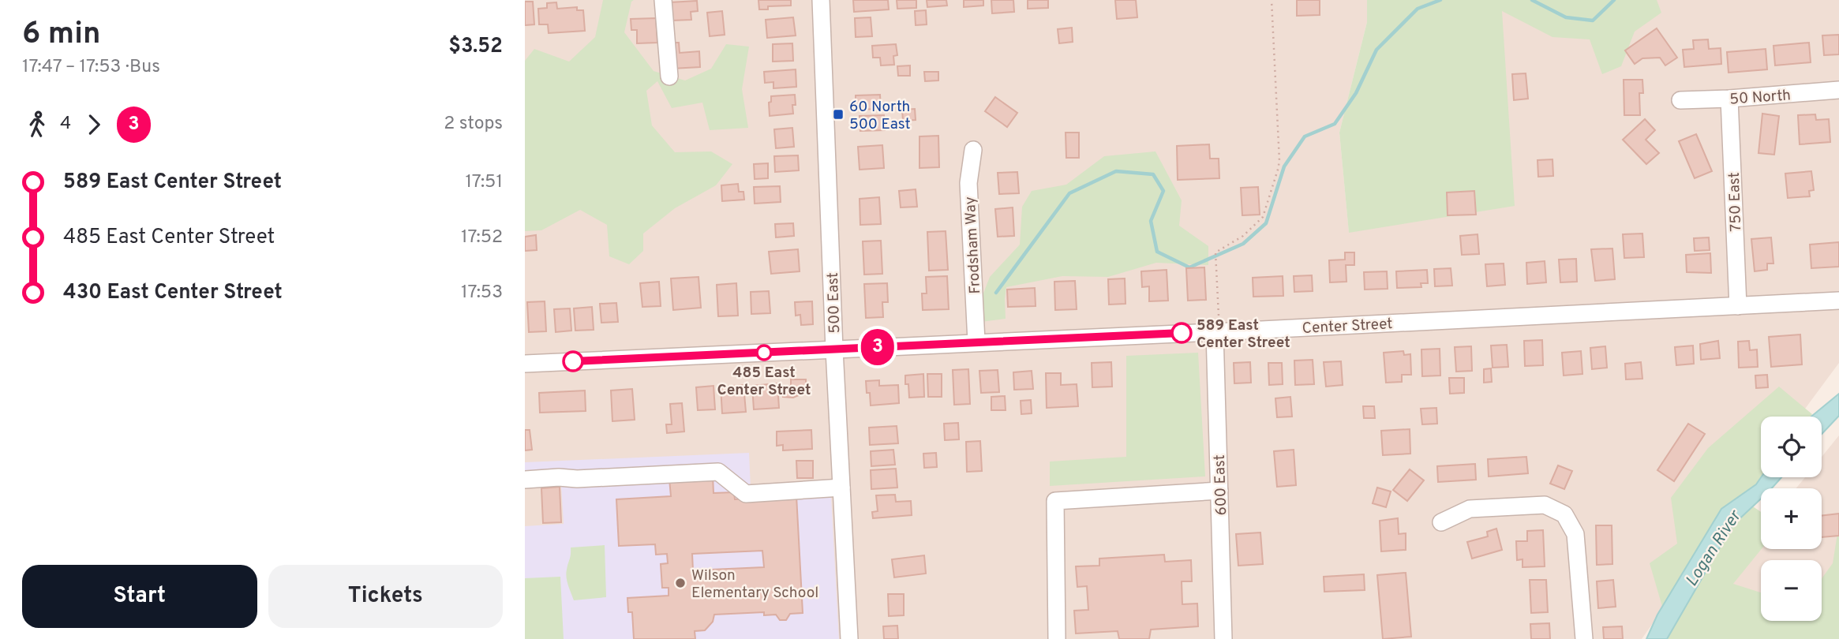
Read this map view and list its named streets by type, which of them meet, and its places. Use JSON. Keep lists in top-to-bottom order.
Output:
{
  "streets": {
    "street": [
      "50 North",
      "750 East",
      "Frodsham Way",
      "500 East",
      "Center Street",
      "600 East"
    ]
  },
  "crossings": [
    ["50 North", "750 East"],
    ["750 East", "Center Street"],
    ["Frodsham Way", "Center Street"],
    ["500 East", "Center Street"],
    ["Center Street", "600 East"]
  ],
  "water": ["Logan River"],
  "places": {
    "transit": ["60 North 500 East"],
    "other": ["589 East Center Street", "485 East Center Street", "Wilson Elementary School"]
  },
  "lines": ["bus line 3"],
  "page": {
    "heading": ["6 min", "17:47 – 17:53 · Bus", "$3.52"],
    "on_map": "3",
    "legs": ["4", "3", "2 stops"],
    "list": [
      {
        "name": "589 East Center Street",
        "value": "17:51"
      },
      {
        "name": "485 East Center Street",
        "value": "17:52"
      },
      {
        "name": "430 East Center Street",
        "value": "17:53"
      }
    ],
    "map_buttons": ["+", "−"],
    "buttons": ["Start", "Tickets"]
  }
}
